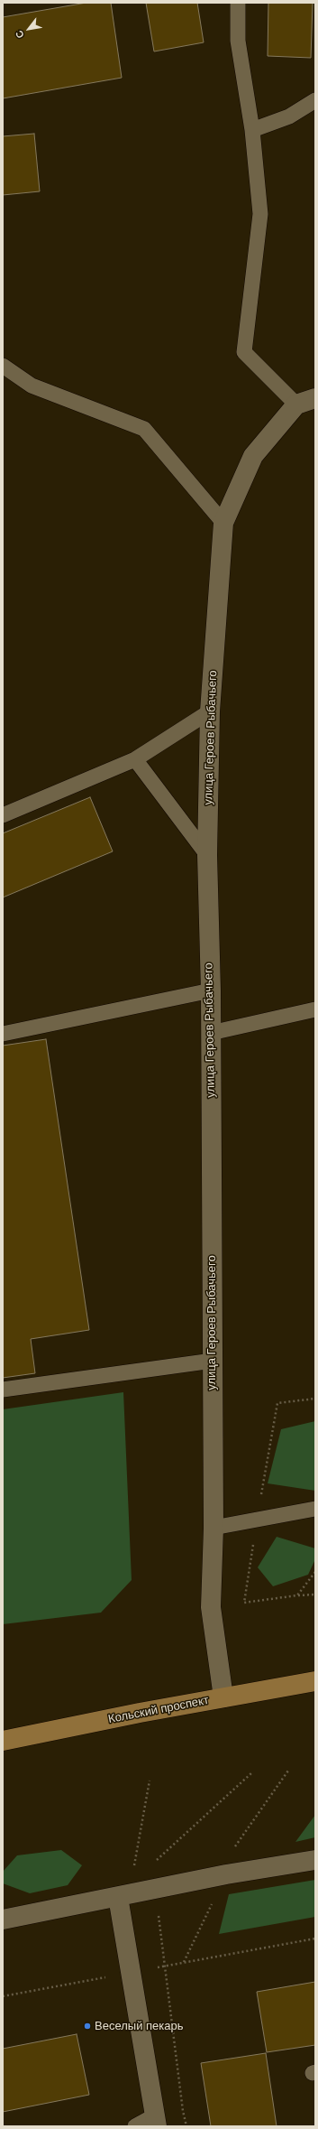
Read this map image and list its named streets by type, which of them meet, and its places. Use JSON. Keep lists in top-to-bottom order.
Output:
{
  "streets": {
    "main road": ["Кольский проспект"],
    "street": ["улица Героев Рыбачьего"]
  },
  "crossings": [
    ["улица Героев Рыбачьего", "Кольский проспект"]
  ],
  "places": ["Веселый пекарь"],
  "north": "bottom left"
}
